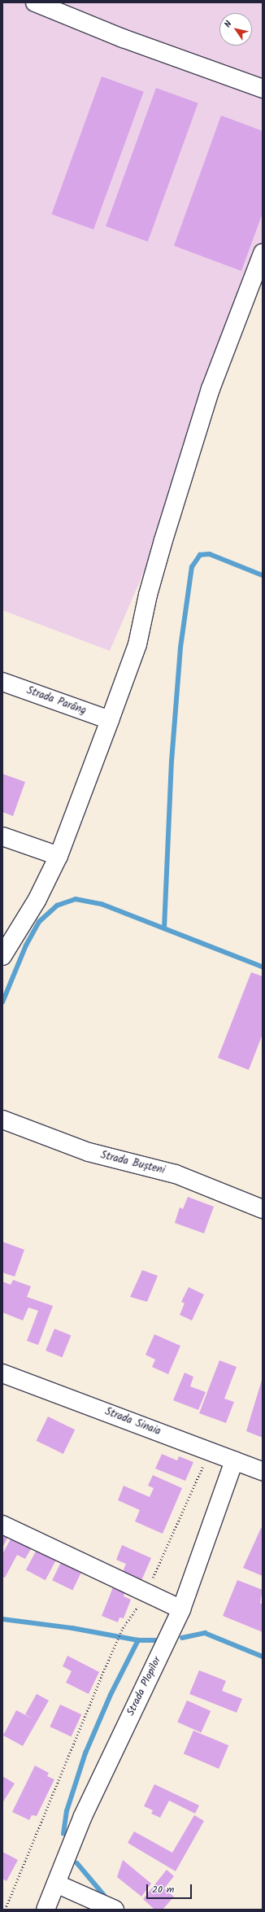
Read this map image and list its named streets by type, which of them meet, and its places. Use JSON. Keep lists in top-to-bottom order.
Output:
{
  "streets": {
    "street": [
      "Strada Parâng",
      "Strada Bușteni",
      "Strada Sinaia",
      "Strada Plopilor"
    ]
  },
  "crossings": [
    ["Strada Sinaia", "Strada Plopilor"]
  ],
  "scale_bar": "20 m",
  "north": "top left"
}
